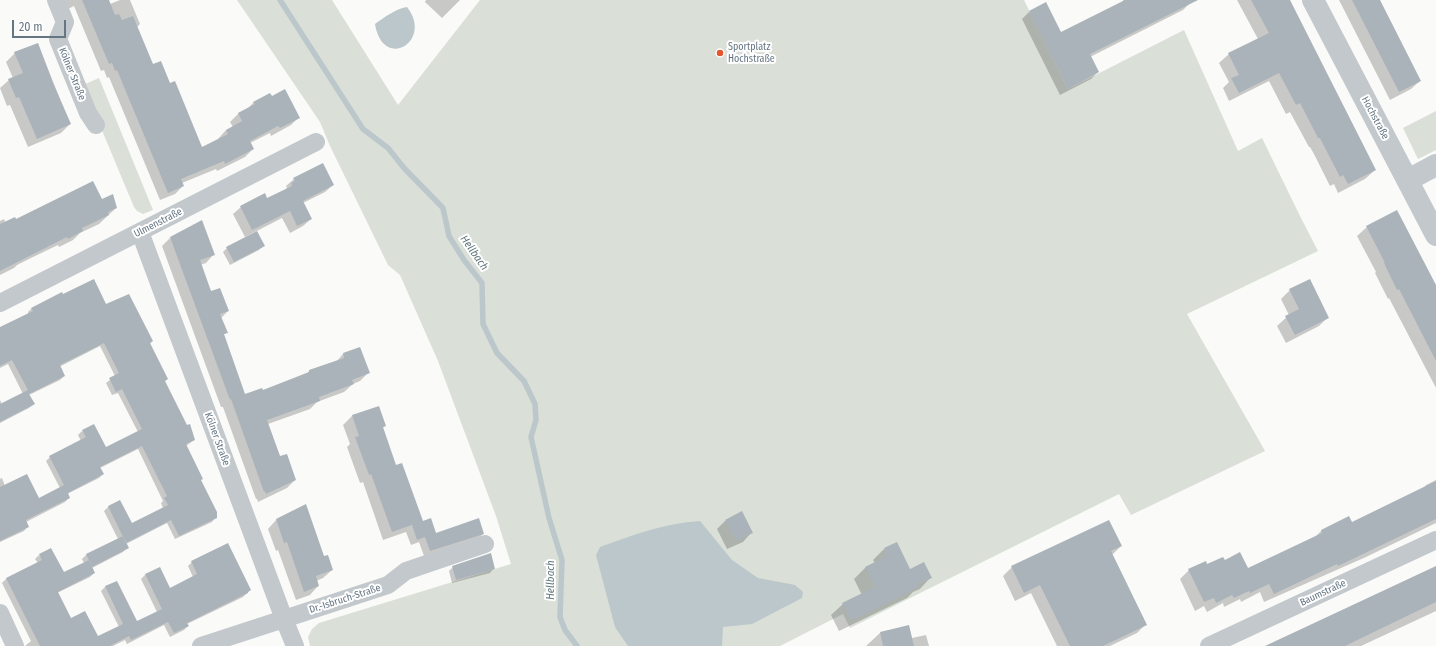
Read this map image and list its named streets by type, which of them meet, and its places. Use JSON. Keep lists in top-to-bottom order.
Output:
{
  "streets": {
    "street": [
      "Kölner Straße",
      "Hochstraße",
      "Ulmenstraße",
      "Baumstraße",
      "Dr.-Isbruch-Straße"
    ]
  },
  "crossings": [
    ["Kölner Straße", "Ulmenstraße"],
    ["Kölner Straße", "Dr.-Isbruch-Straße"]
  ],
  "water": ["Hellbach"],
  "places": ["Sportplatz Hochstraße"],
  "scale_bar": "20 m"
}
